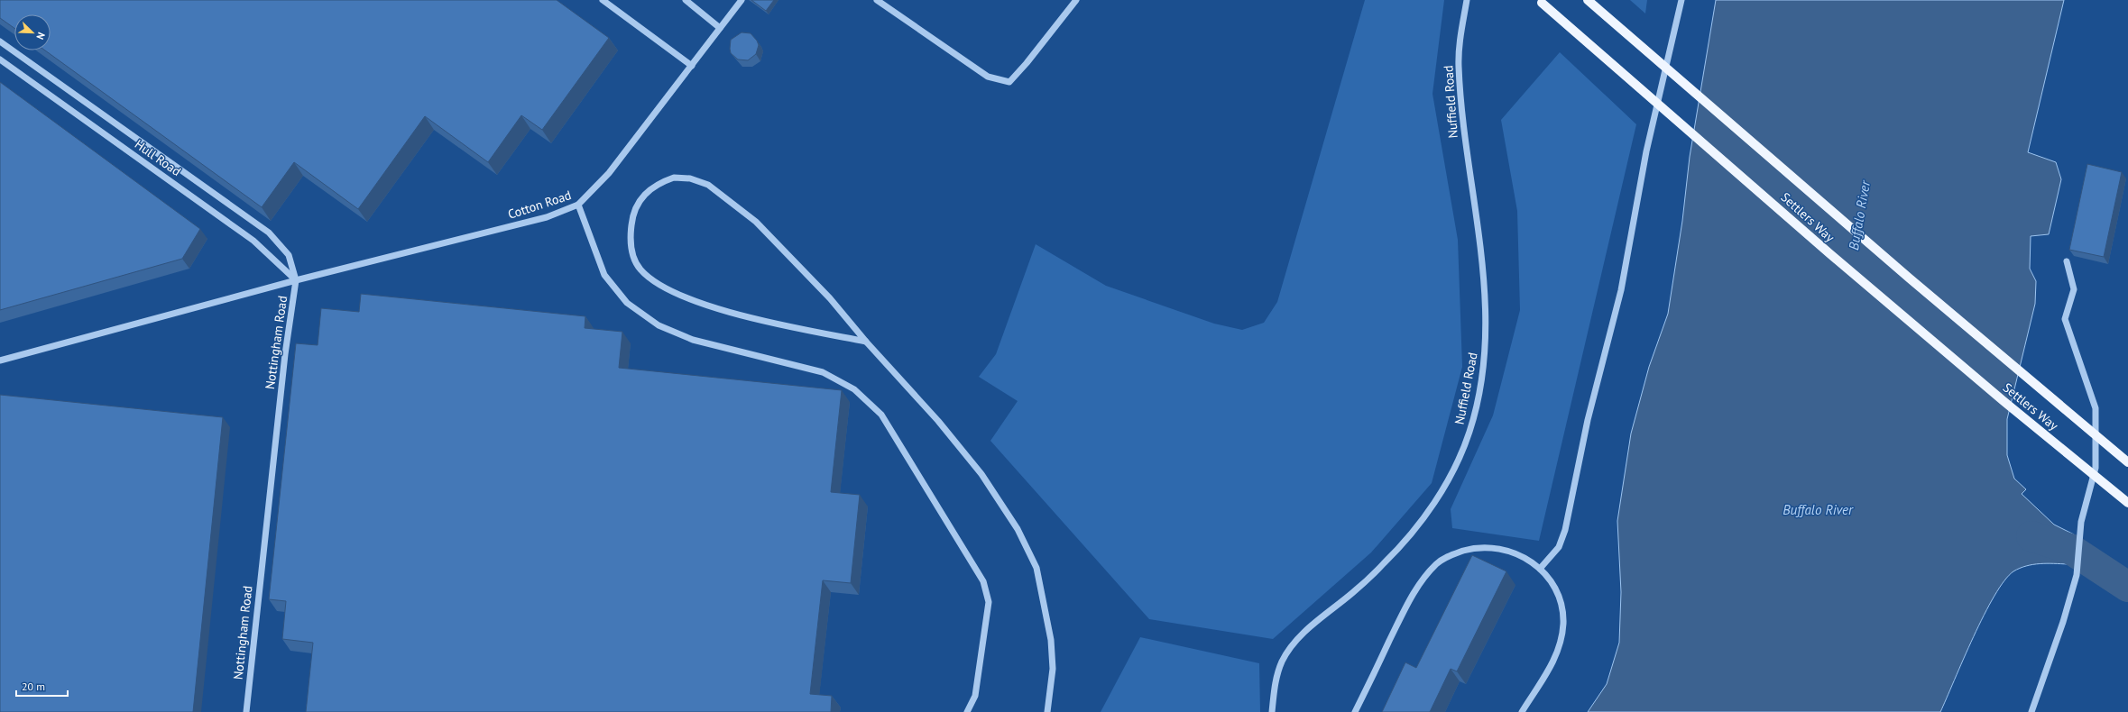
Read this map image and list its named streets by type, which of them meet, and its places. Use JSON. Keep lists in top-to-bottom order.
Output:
{
  "streets": {
    "main road": ["Settlers Way"],
    "street": [
      "Nuffield Road",
      "Hull Road",
      "Cotton Road",
      "Nottingham Road"
    ]
  },
  "crossings": [
    ["Hull Road", "Cotton Road"],
    ["Hull Road", "Nottingham Road"],
    ["Cotton Road", "Nottingham Road"]
  ],
  "water": ["Buffalo River"],
  "scale_bar": "20 m",
  "north": "bottom right"
}
